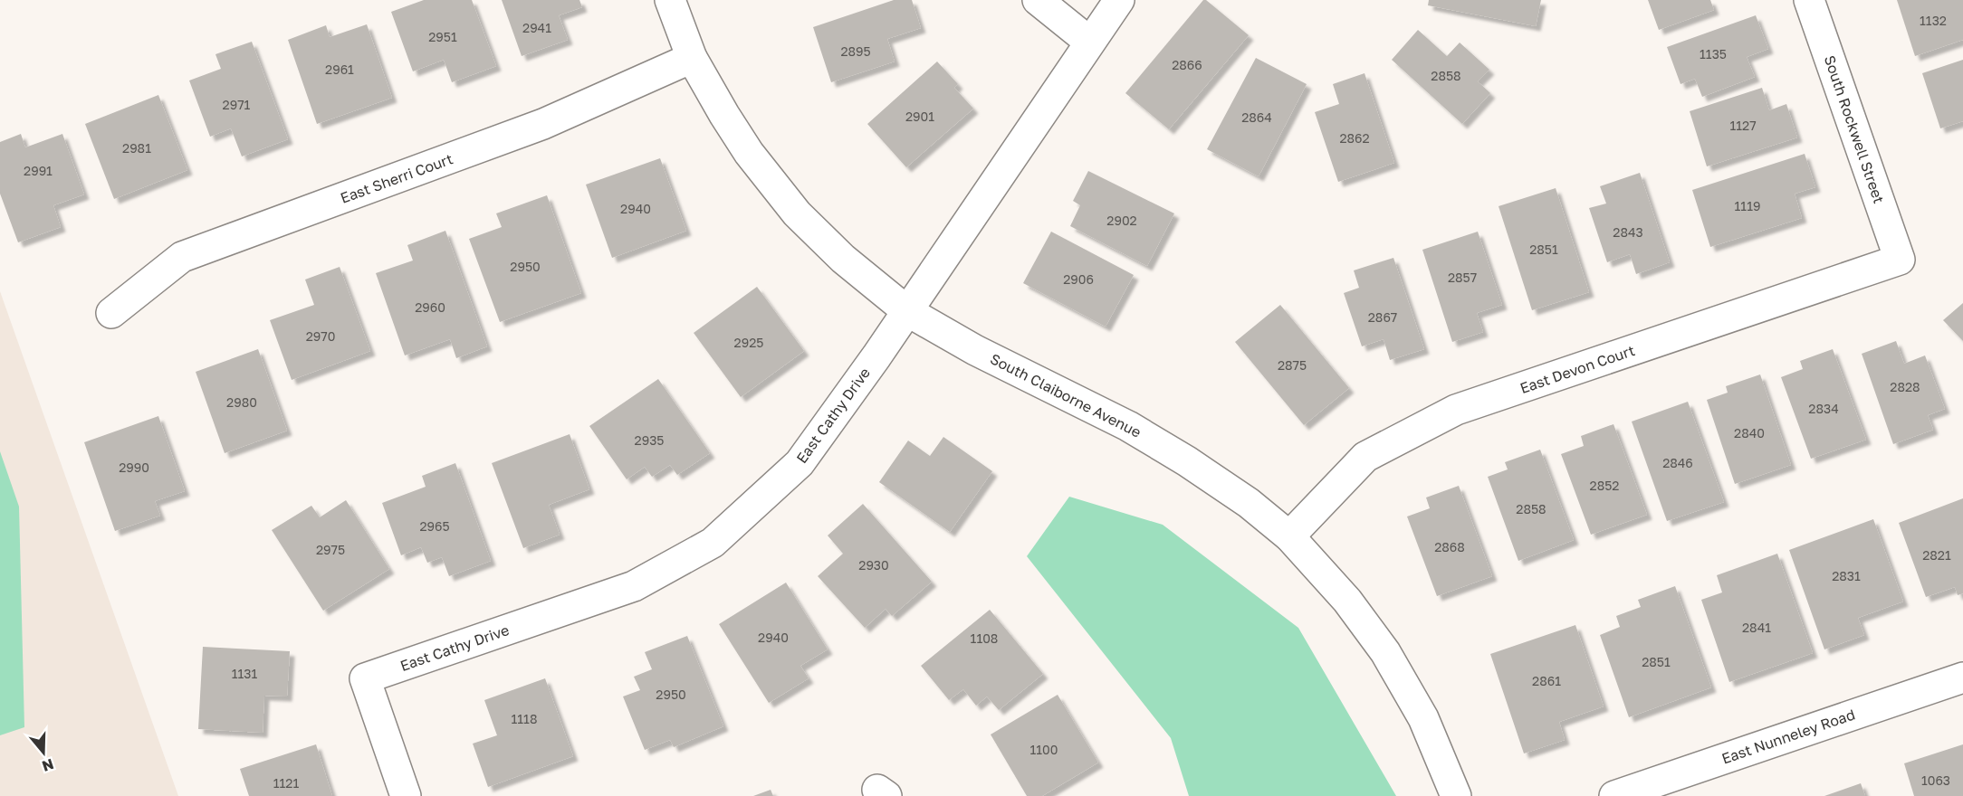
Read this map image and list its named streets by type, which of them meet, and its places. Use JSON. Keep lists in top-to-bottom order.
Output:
{
  "streets": {
    "street": [
      "South Rockwell Street",
      "East Sherri Court",
      "East Devon Court",
      "South Claiborne Avenue",
      "East Cathy Drive",
      "East Nunneley Road"
    ]
  },
  "crossings": [
    ["South Rockwell Street", "East Devon Court"],
    ["East Sherri Court", "South Claiborne Avenue"],
    ["East Devon Court", "South Claiborne Avenue"],
    ["South Claiborne Avenue", "East Cathy Drive"]
  ],
  "house_numbers": [
    "1132",
    "2941",
    "2951",
    "2895",
    "1135",
    "2866",
    "2961",
    "2858",
    "2971",
    "2901",
    "2864",
    "1127",
    "2862",
    "2981",
    "2991",
    "1119",
    "2940",
    "2902",
    "2843",
    "2851",
    "2950",
    "2857",
    "2906",
    "2960",
    "2867",
    "2970",
    "2925",
    "2875",
    "2828",
    "2980",
    "2834",
    "2840",
    "2935",
    "2846",
    "2990",
    "2852",
    "2858",
    "2965",
    "2868",
    "2975",
    "2821",
    "2930",
    "2831",
    "2841",
    "2940",
    "1108",
    "2851",
    "1131",
    "2861",
    "2950",
    "1118",
    "1100",
    "1063",
    "1121"
  ],
  "north": "bottom"
}
